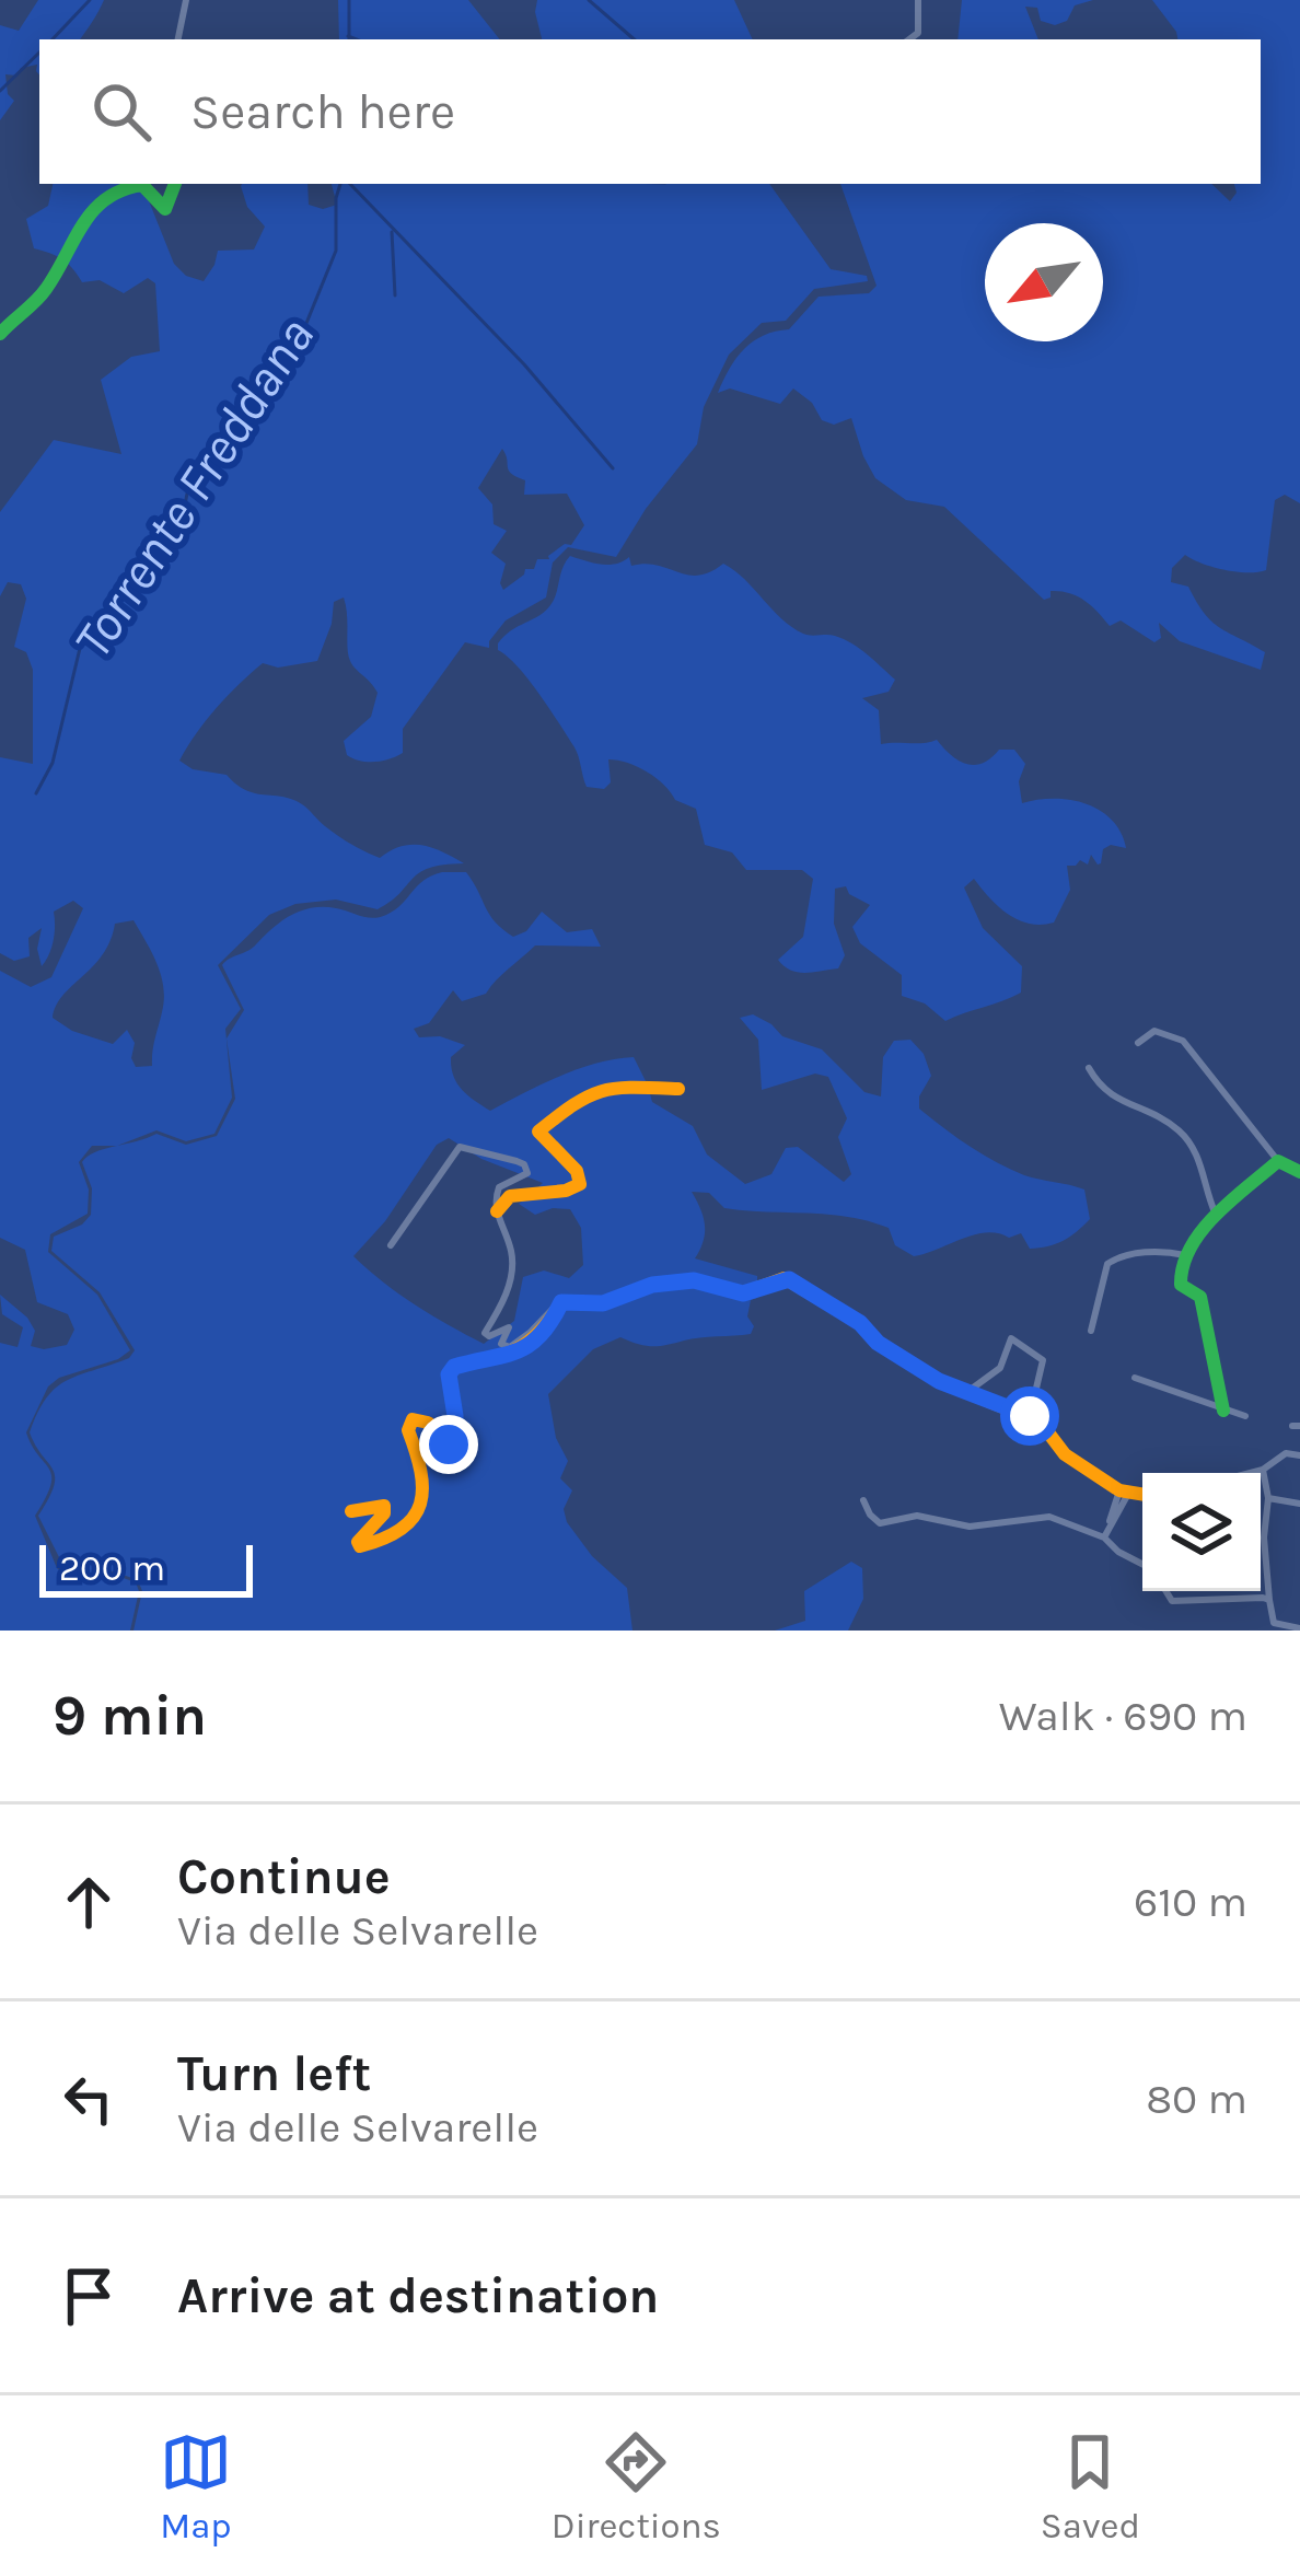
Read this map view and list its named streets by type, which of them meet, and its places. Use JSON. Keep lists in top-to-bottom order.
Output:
{
  "water": ["Torrente Freddana"],
  "scale_bar": "200 m",
  "north": "bottom left",
  "page": {
    "search": "Search here",
    "scale": "200 m",
    "heading": ["9 min", "Walk · 690 m"],
    "list": [
      ["Continue", "Via delle Selvarelle", "610 m"],
      ["Turn left", "Via delle Selvarelle", "80 m"],
      "Arrive at destination"
    ],
    "nav": ["Map", "Directions", "Saved"]
  }
}
